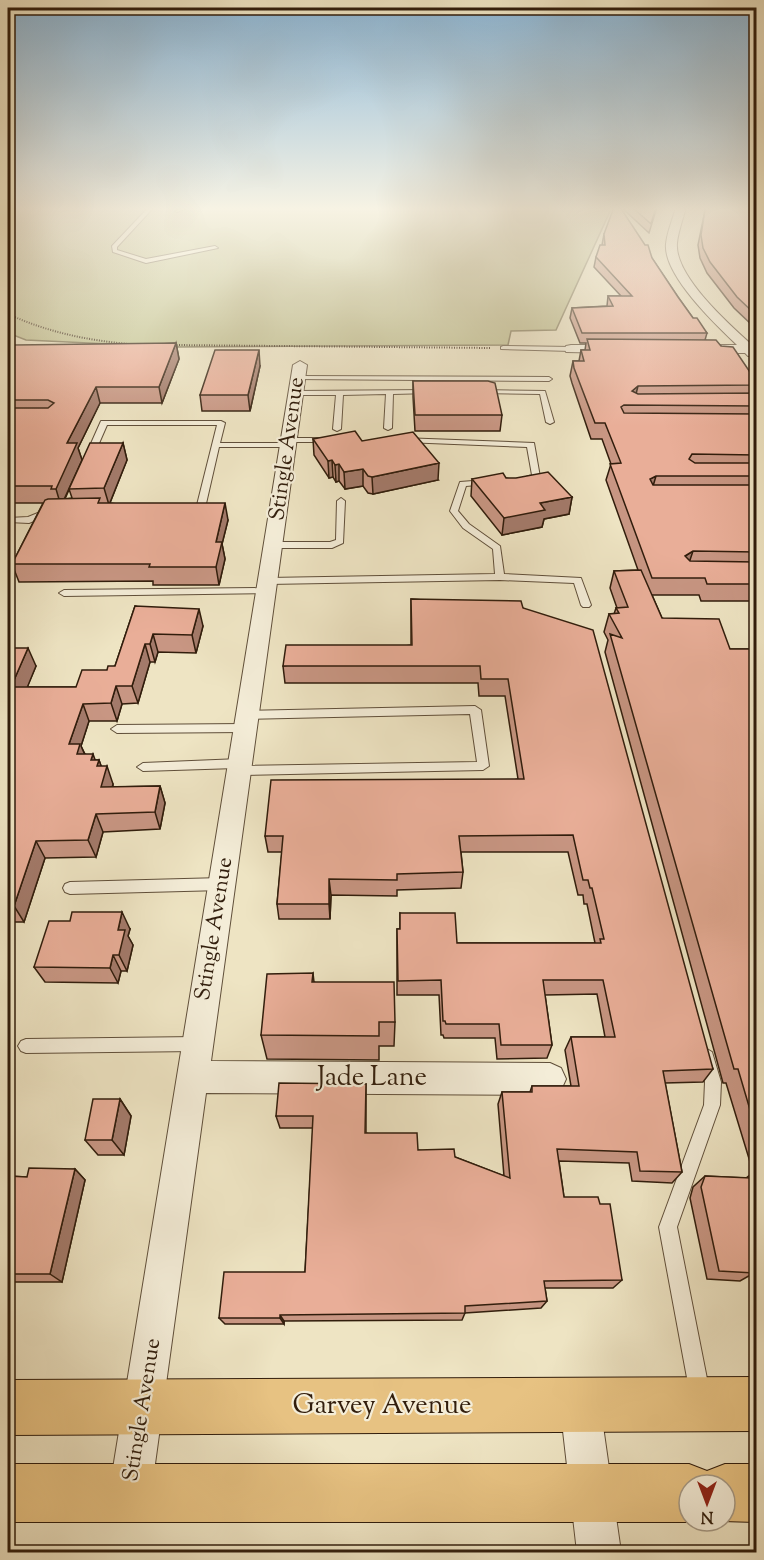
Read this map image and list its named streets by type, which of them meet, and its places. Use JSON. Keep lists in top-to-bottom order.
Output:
{
  "streets": {
    "main road": ["Garvey Avenue"],
    "street": ["Stingle Avenue", "Jade Lane"]
  },
  "crossings": [
    ["Stingle Avenue", "Jade Lane"],
    ["Stingle Avenue", "Garvey Avenue"]
  ],
  "north": "bottom"
}
